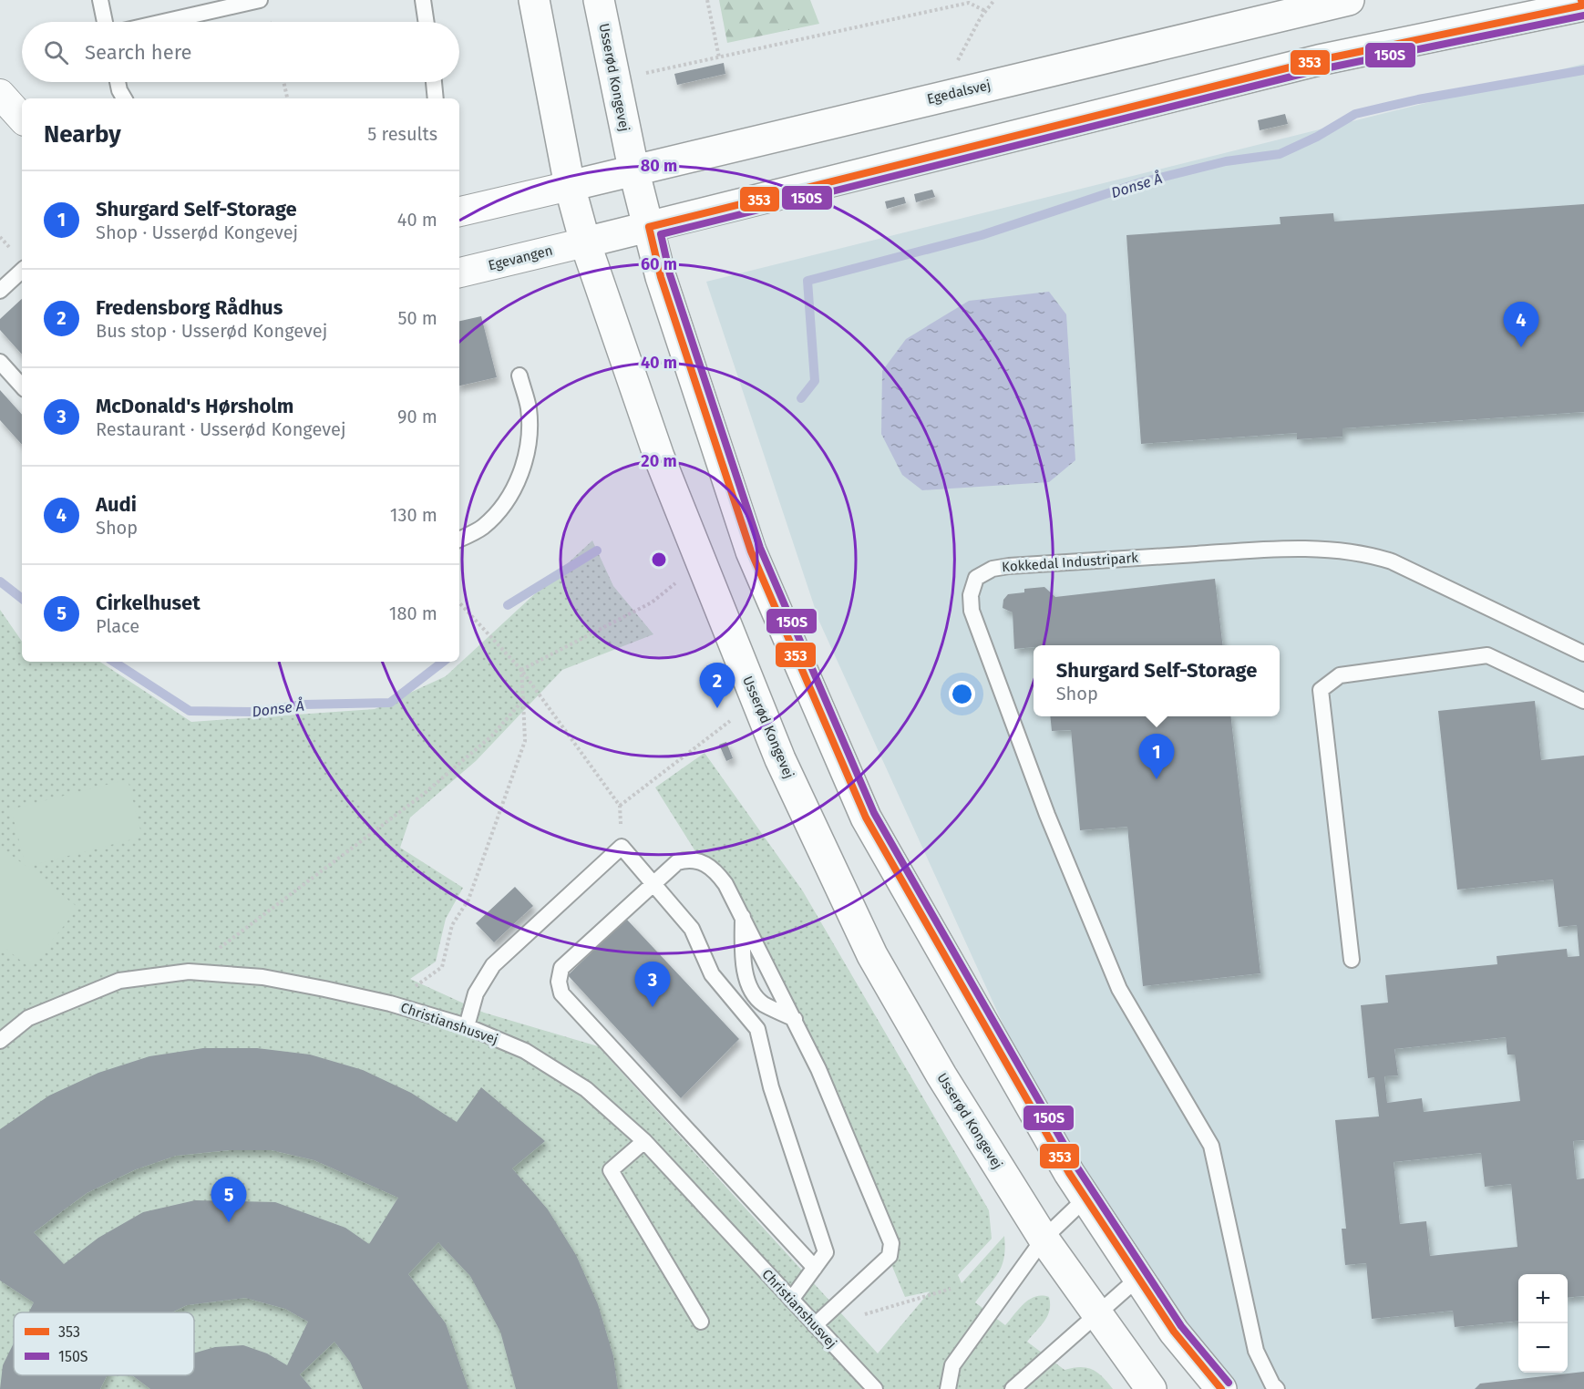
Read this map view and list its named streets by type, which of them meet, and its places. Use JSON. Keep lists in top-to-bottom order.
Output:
{
  "streets": {
    "main road": ["Usserød Kongevej", "Egedalsvej"],
    "street": ["Egevangen"],
    "lane": ["Kokkedal Industripark", "Christianshusvej"]
  },
  "crossings": [
    ["Usserød Kongevej", "Egedalsvej"],
    ["Usserød Kongevej", "Egevangen"]
  ],
  "water": ["Donse Å"],
  "lines": ["transit line 353", "transit line 150S"],
  "legend": ["353", "150S"],
  "page": {
    "search": "Search here",
    "heading": ["Nearby", "5 results"],
    "list": [
      {
        "mark": "1",
        "name": "Shurgard Self-Storage",
        "note": "Shop · Usserød Kongevej",
        "value": "40 m"
      },
      {
        "mark": "2",
        "name": "Fredensborg Rådhus",
        "note": "Bus stop · Usserød Kongevej",
        "value": "50 m"
      },
      {
        "mark": "3",
        "name": "McDonald's Hørsholm",
        "note": "Restaurant · Usserød Kongevej",
        "value": "90 m"
      },
      {
        "mark": "4",
        "name": "Audi",
        "note": "Shop",
        "value": "130 m"
      },
      {
        "mark": "5",
        "name": "Cirkelhuset",
        "note": "Place",
        "value": "180 m"
      }
    ],
    "pins": [
      "4",
      "2",
      "1",
      "3",
      "5"
    ],
    "popup": ["Shurgard Self-Storage", "Shop"],
    "map_buttons": ["+", "−"]
  },
  "rings": [
    "80 m",
    "60 m",
    "40 m",
    "20 m"
  ]
}
